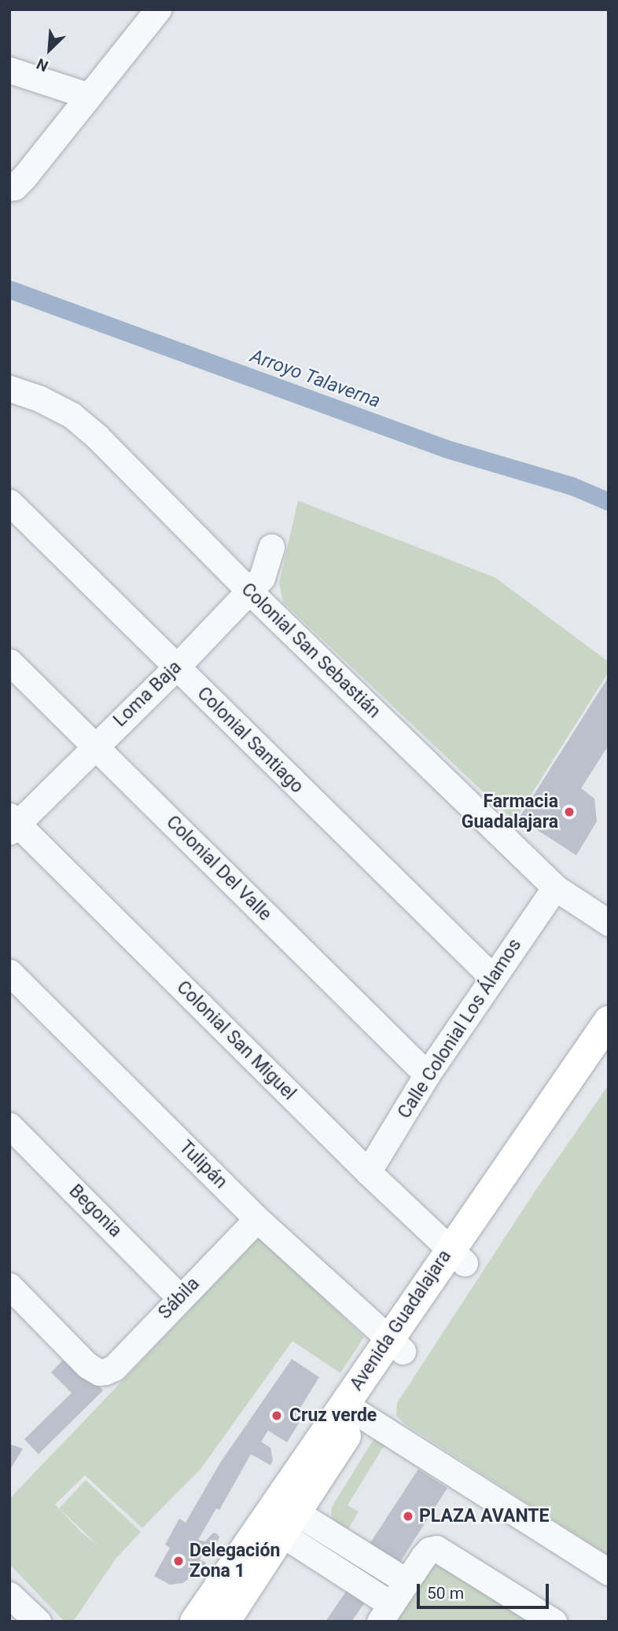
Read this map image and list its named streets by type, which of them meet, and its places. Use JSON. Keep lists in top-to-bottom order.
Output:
{
  "streets": {
    "main road": ["Avenida Guadalajara"],
    "street": [
      "Colonial San Sebastián",
      "Loma Baja",
      "Colonial Santiago",
      "Colonial Del Valle",
      "Calle Colonial Los Álamos",
      "Colonial San Miguel",
      "Tulipán",
      "Begonia",
      "Sábila"
    ]
  },
  "crossings": [
    ["Colonial San Sebastián", "Loma Baja"],
    ["Colonial San Sebastián", "Calle Colonial Los Álamos"],
    ["Loma Baja", "Colonial Santiago"],
    ["Loma Baja", "Colonial Del Valle"],
    ["Loma Baja", "Colonial San Miguel"],
    ["Colonial Santiago", "Calle Colonial Los Álamos"],
    ["Colonial Del Valle", "Calle Colonial Los Álamos"],
    ["Calle Colonial Los Álamos", "Colonial San Miguel"],
    ["Colonial San Miguel", "Avenida Guadalajara"],
    ["Tulipán", "Sábila"],
    ["Tulipán", "Avenida Guadalajara"],
    ["Begonia", "Sábila"]
  ],
  "water": ["Arroyo Talaverna"],
  "places": [
    "Farmacia Guadalajara",
    "Cruz verde",
    "PLAZA AVANTE",
    "Delegación Zona 1"
  ],
  "scale_bar": "50 m",
  "north": "bottom left"
}
